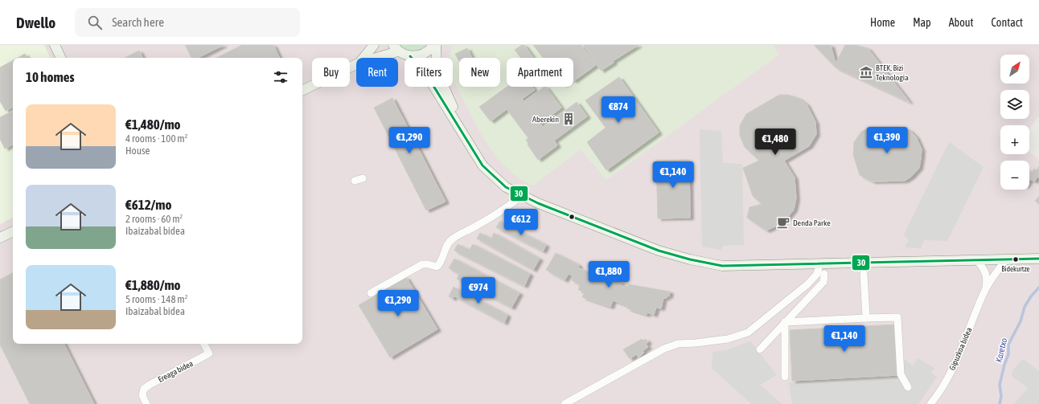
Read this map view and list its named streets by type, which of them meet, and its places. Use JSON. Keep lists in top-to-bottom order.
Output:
{
  "streets": {
    "street": ["Gipuzkoa bidea", "Ereaga bidea"]
  },
  "water": ["Karetxo"],
  "places": {
    "museum": ["BTEK, Bizi Teknologia"],
    "building": ["Aberekin"],
    "cafe": ["Denda Parke"],
    "other": ["Bidekurtze"]
  },
  "lines": ["transit line 30"],
  "north": "top right",
  "page": {
    "header": "Dwello",
    "search": "Search here",
    "nav": [
      "Home",
      "Map",
      "About",
      "Contact"
    ],
    "map_buttons": ["+", "−"],
    "chip": [
      "Buy",
      "Rent",
      "Filters",
      "New",
      "Apartment"
    ],
    "heading": "10 homes",
    "price": [
      "€874",
      "€1,290",
      "€1,390",
      "€1,480",
      "€1,140",
      "€612",
      "€1,880",
      "€974",
      "€1,290",
      "€1,140"
    ],
    "list": [
      {
        "name": "€1,480/mo",
        "note": "4 rooms · 100 m² · House"
      },
      {
        "name": "€612/mo",
        "note": "2 rooms · 60 m² · Ibaizabal bidea"
      },
      {
        "name": "€1,880/mo",
        "note": "5 rooms · 148 m² · Ibaizabal bidea"
      }
    ]
  }
}
